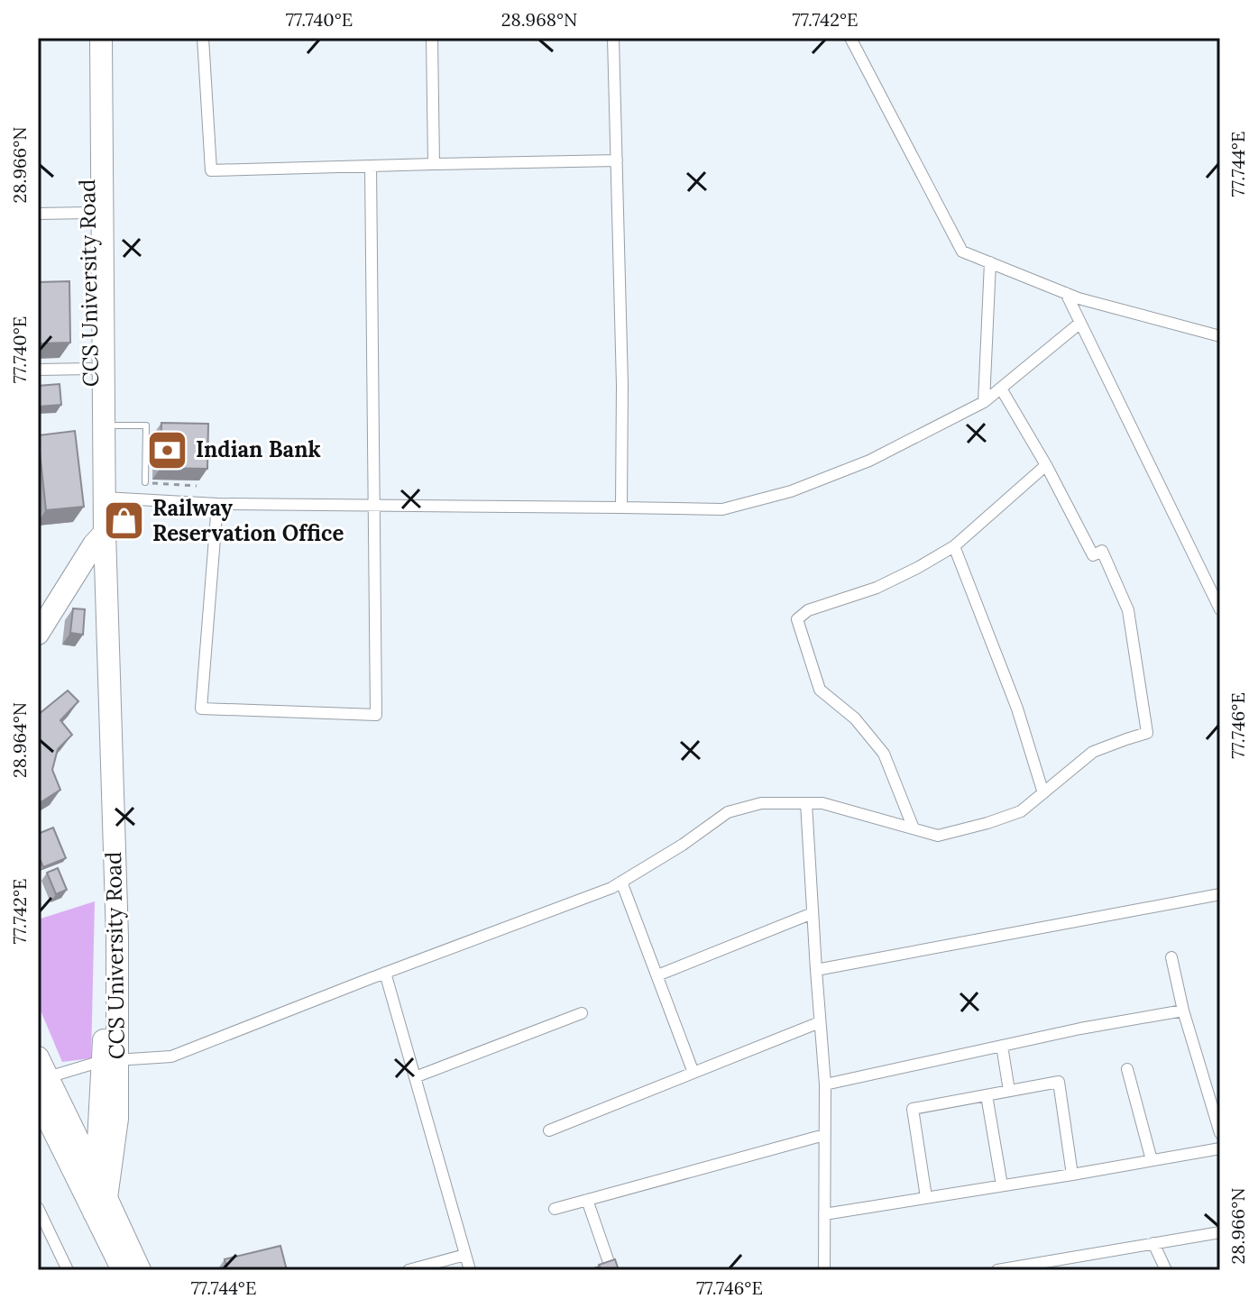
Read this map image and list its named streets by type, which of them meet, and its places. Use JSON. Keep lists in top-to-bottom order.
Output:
{
  "streets": {
    "highway": ["CCS University Road"]
  },
  "places": {
    "bank": ["Indian Bank"],
    "shop": ["Railway Reservation Office"]
  },
  "coordinates": [
    "77.740°E",
    "28.968°N",
    "77.742°E",
    "77.744°E",
    "28.966°N",
    "77.746°E",
    "28.964°N"
  ]
}
